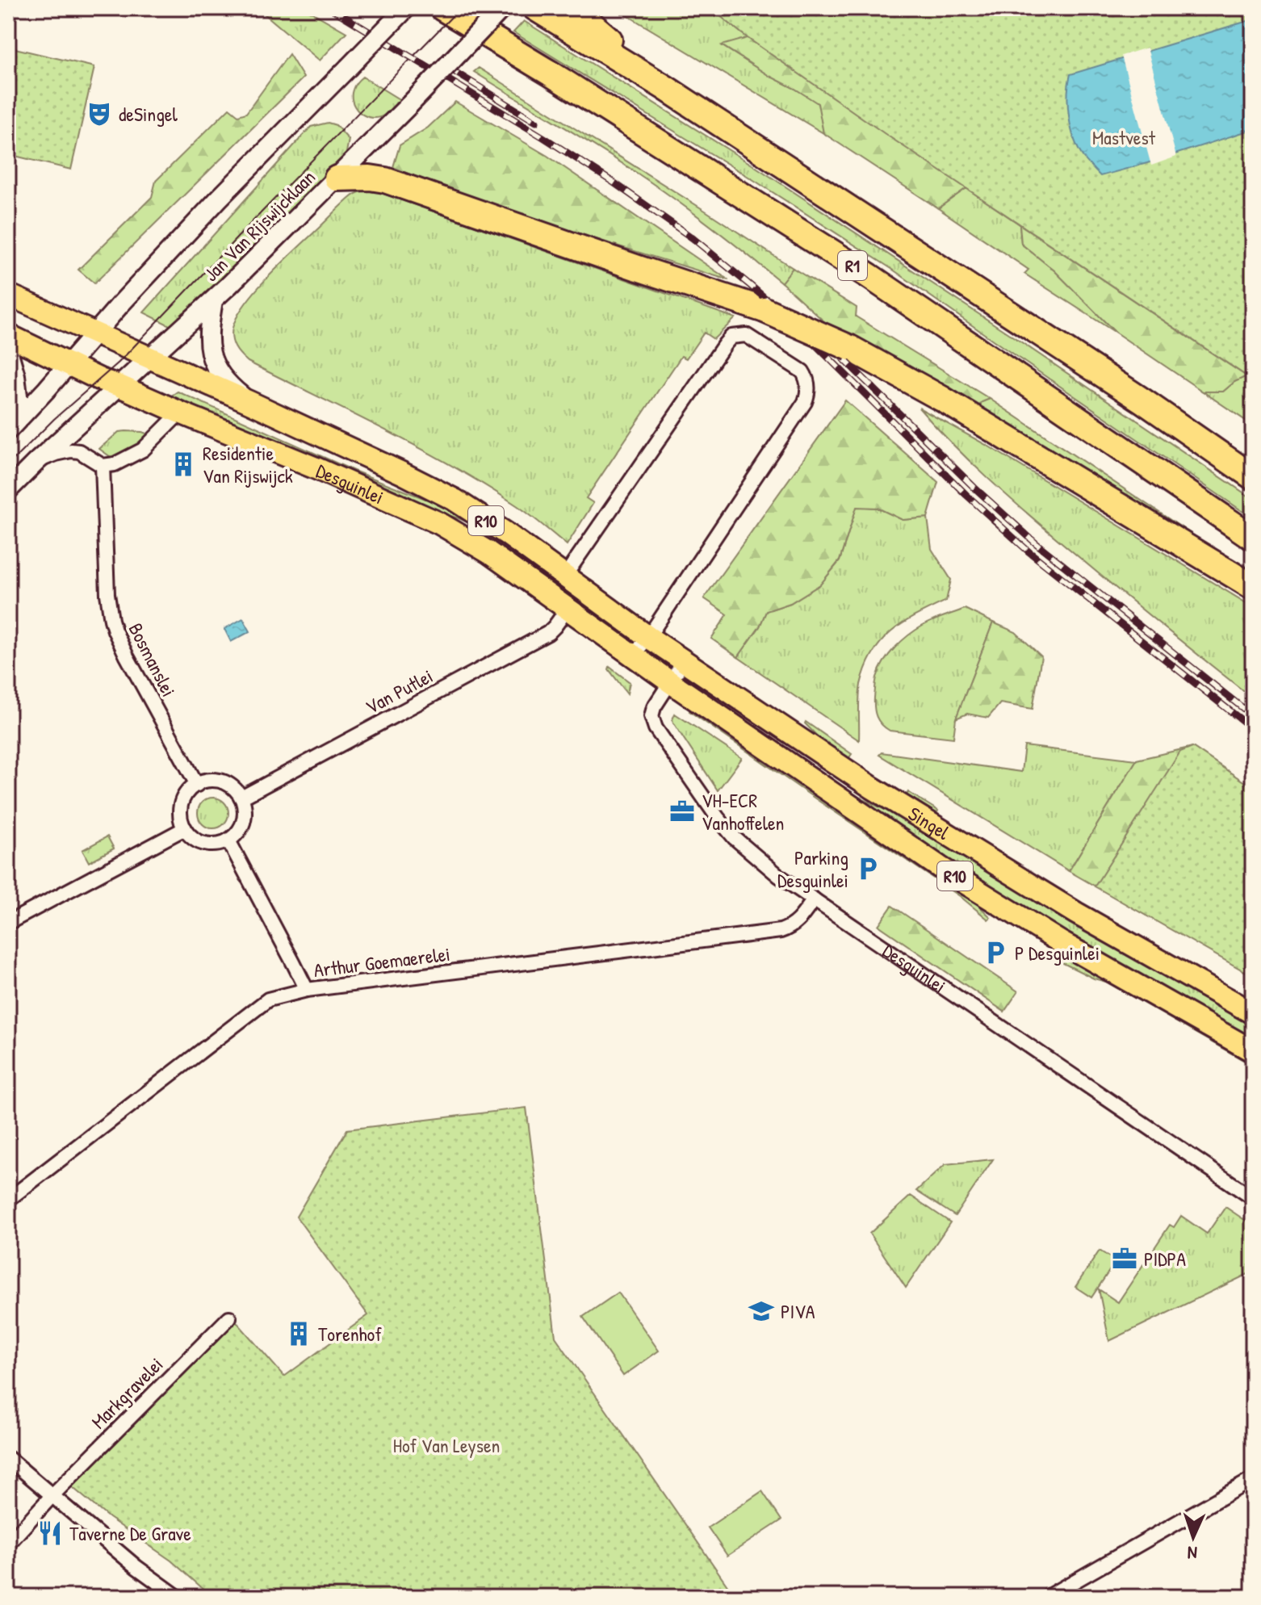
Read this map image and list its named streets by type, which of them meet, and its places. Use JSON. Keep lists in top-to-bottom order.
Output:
{
  "streets": {
    "highway": ["R1"],
    "main road": [
      "Jan Van Rijswijcklaan",
      "Desguinlei",
      "R10",
      "Singel"
    ],
    "street": [
      "Bosmanslei",
      "Van Putlei",
      "Arthur Goemaerelei",
      "Markgravelei"
    ]
  },
  "crossings": [
    ["Jan Van Rijswijcklaan", "Desguinlei"],
    ["Jan Van Rijswijcklaan", "Bosmanslei"],
    ["Desguinlei", "Van Putlei"],
    ["Desguinlei", "Singel"],
    ["Desguinlei", "Arthur Goemaerelei"],
    ["Bosmanslei", "Van Putlei"]
  ],
  "parks": ["Mastvest", "Hof Van Leysen"],
  "places": {
    "theatre": ["deSingel"],
    "building": ["Residentie Van Rijswijck", "Torenhof"],
    "office": ["VH-ECR Vanhoffelen", "PIDPA"],
    "parking": ["Parking Desguinlei", "P Desguinlei"],
    "school or university": ["PIVA"],
    "restaurant": ["Taverne De Grave"]
  },
  "north": "bottom"
}
